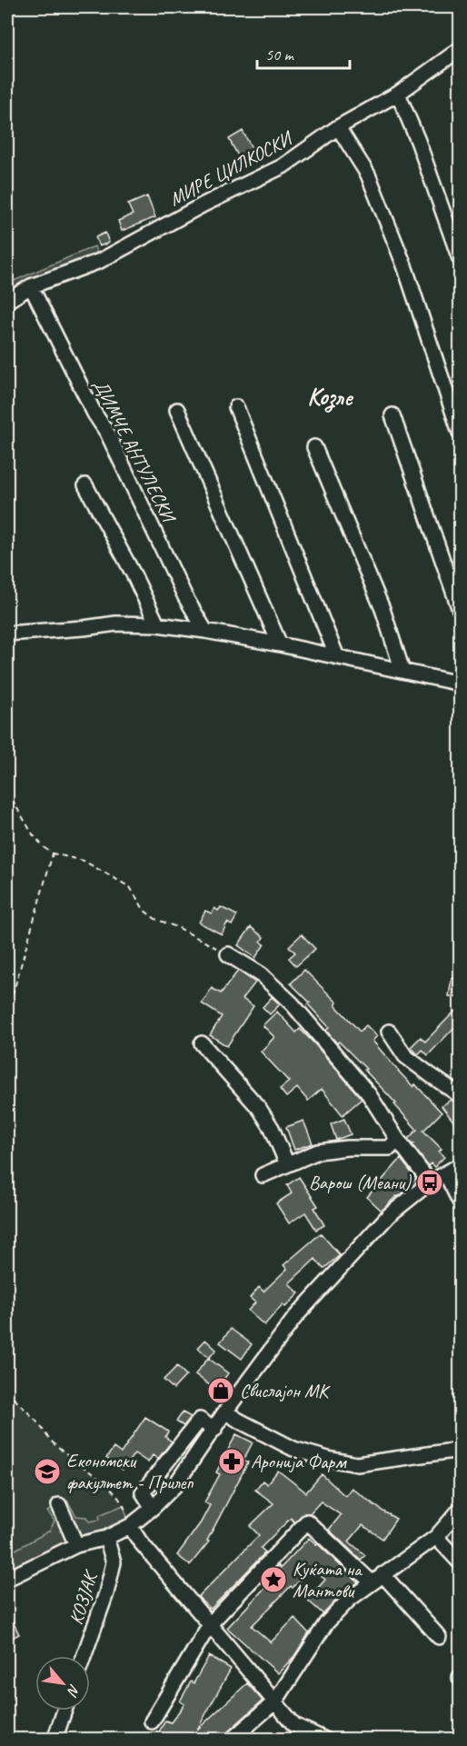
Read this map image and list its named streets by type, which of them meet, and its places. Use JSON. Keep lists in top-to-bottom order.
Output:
{
  "streets": {
    "street": ["МИРЕ ЦИЛКОСКИ", "ДИМЧЕ АНТУЛЕСКИ", "КОЗЈАК"]
  },
  "crossings": [
    ["МИРЕ ЦИЛКОСКИ", "ДИМЧЕ АНТУЛЕСКИ"]
  ],
  "districts": ["Козле"],
  "places": {
    "bus stop": ["Варош (Меани)"],
    "shop": ["Свислајон МК"],
    "pharmacy": ["Аронија Фарм"],
    "school or university": ["Економски факултет - Прилеп"],
    "place": ["Куќата на Мантови"]
  },
  "scale_bar": "50 m",
  "north": "bottom right"
}
